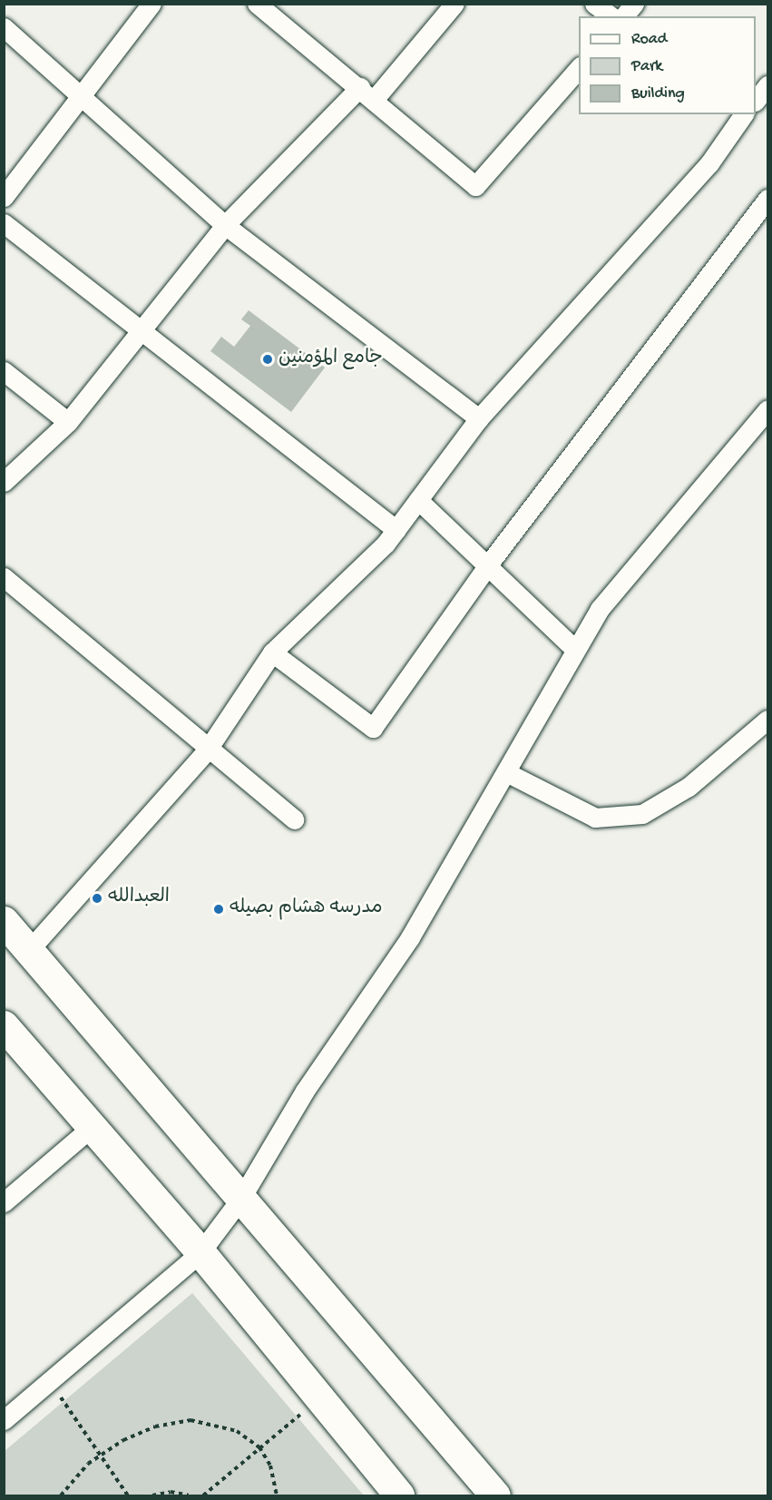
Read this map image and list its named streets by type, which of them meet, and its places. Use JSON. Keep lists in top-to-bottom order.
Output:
{
  "places": ["جامع المؤمنين", "العبدالله", "مدرسه هشام بصيله"],
  "legend": ["Road", "Park", "Building"]
}
